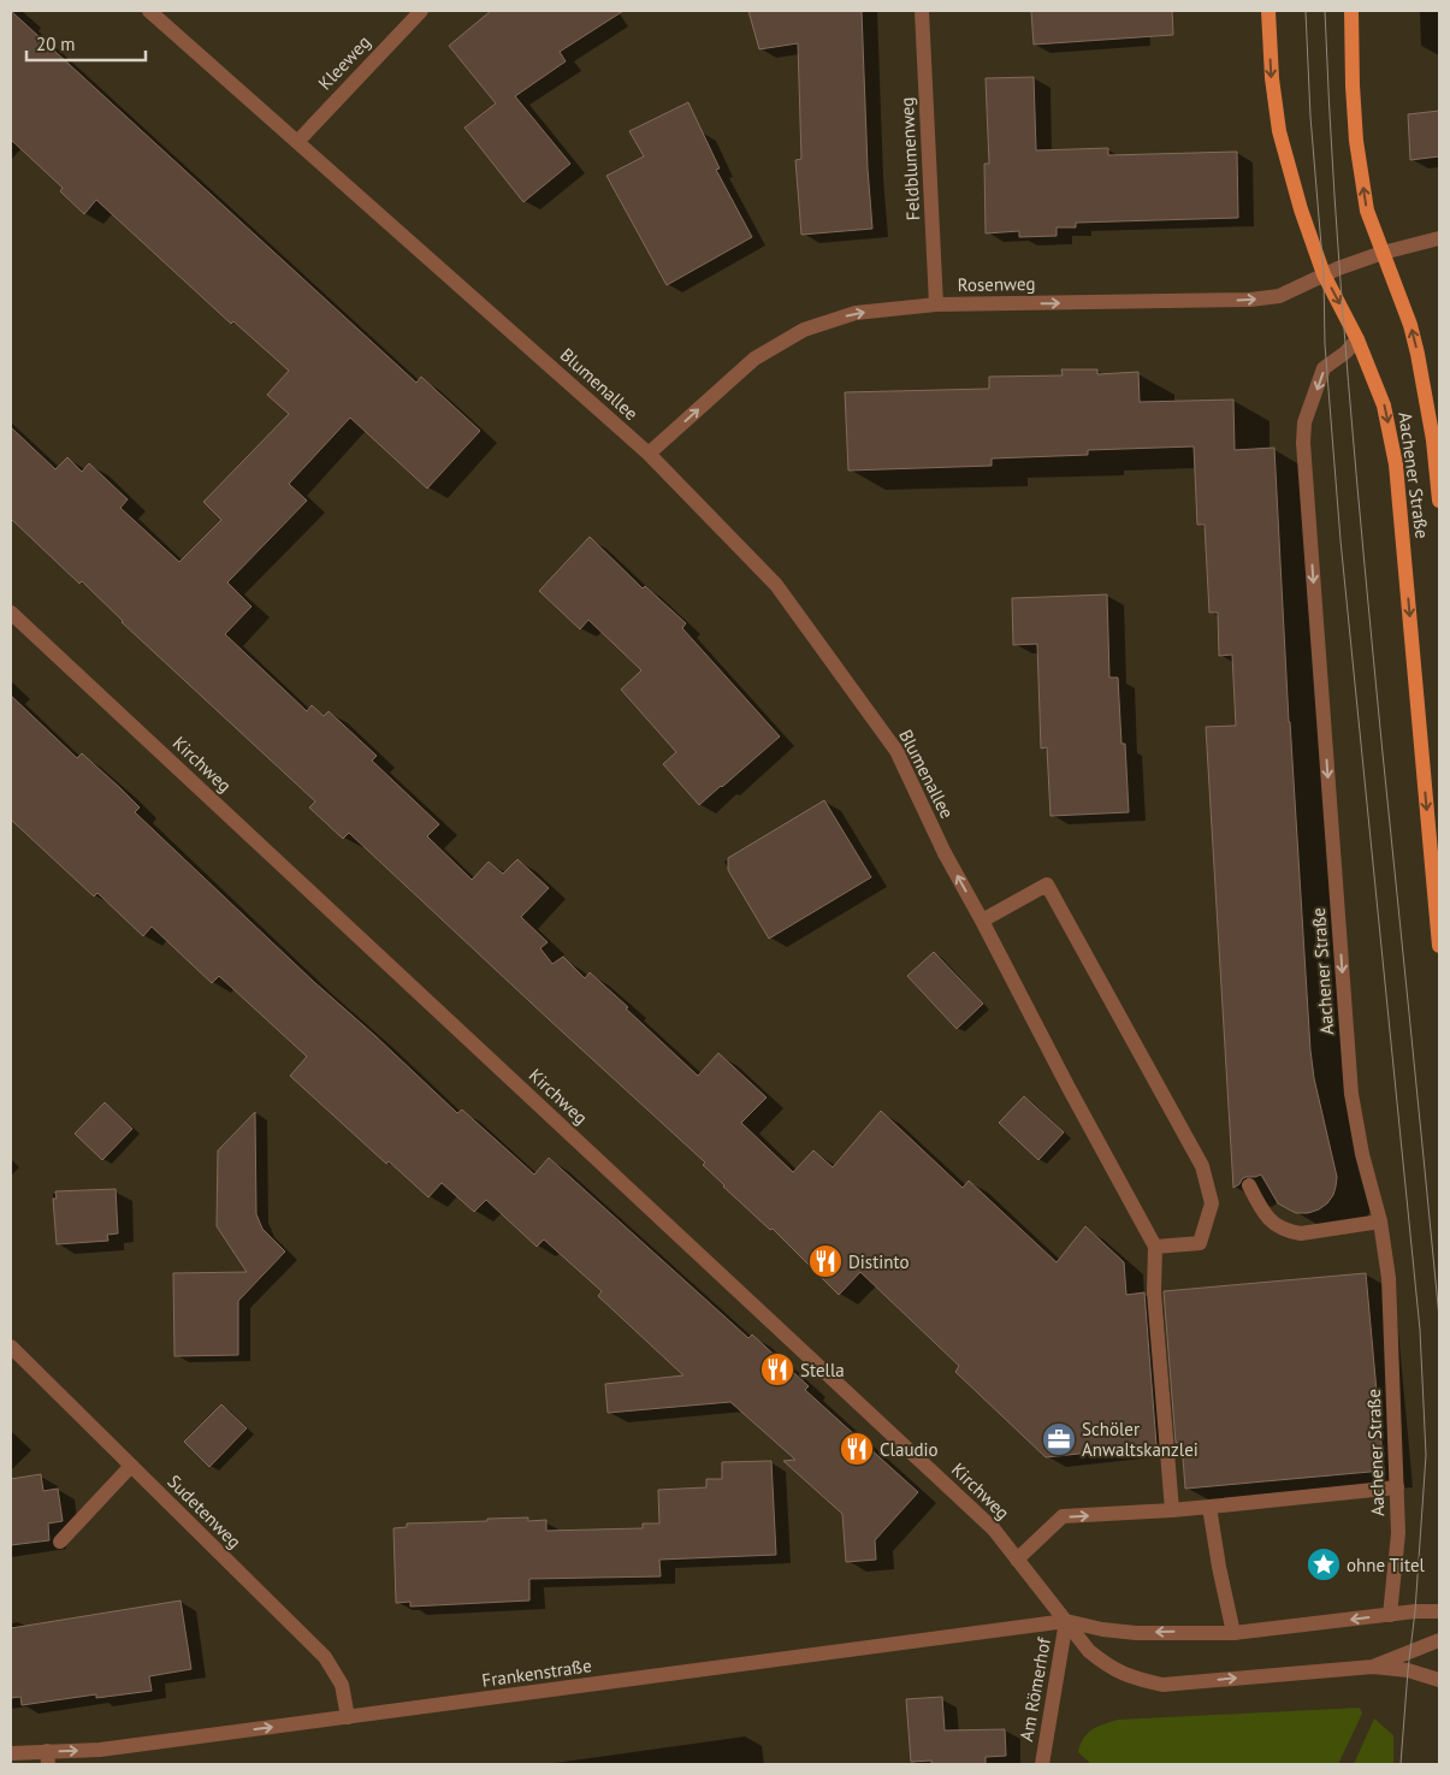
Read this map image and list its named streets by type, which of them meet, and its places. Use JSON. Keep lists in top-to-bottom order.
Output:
{
  "streets": {
    "main road": ["Aachener Straße"],
    "street": [
      "Kleeweg",
      "Feldblumenweg",
      "Rosenweg",
      "Blumenallee",
      "Kirchweg",
      "Sudetenweg",
      "Frankenstraße",
      "Am Römerhof"
    ]
  },
  "crossings": [
    ["Kleeweg", "Blumenallee"],
    ["Feldblumenweg", "Rosenweg"],
    ["Rosenweg", "Blumenallee"],
    ["Rosenweg", "Aachener Straße"],
    ["Kirchweg", "Frankenstraße"],
    ["Kirchweg", "Am Römerhof"],
    ["Sudetenweg", "Frankenstraße"],
    ["Frankenstraße", "Am Römerhof"]
  ],
  "one_way": ["Rosenweg", "Blumenallee"],
  "places": {
    "restaurant": ["Distinto", "Stella", "Claudio"],
    "office": ["Schöler Anwaltskanzlei"],
    "place": ["ohne Titel"]
  },
  "scale_bar": "20 m"
}
